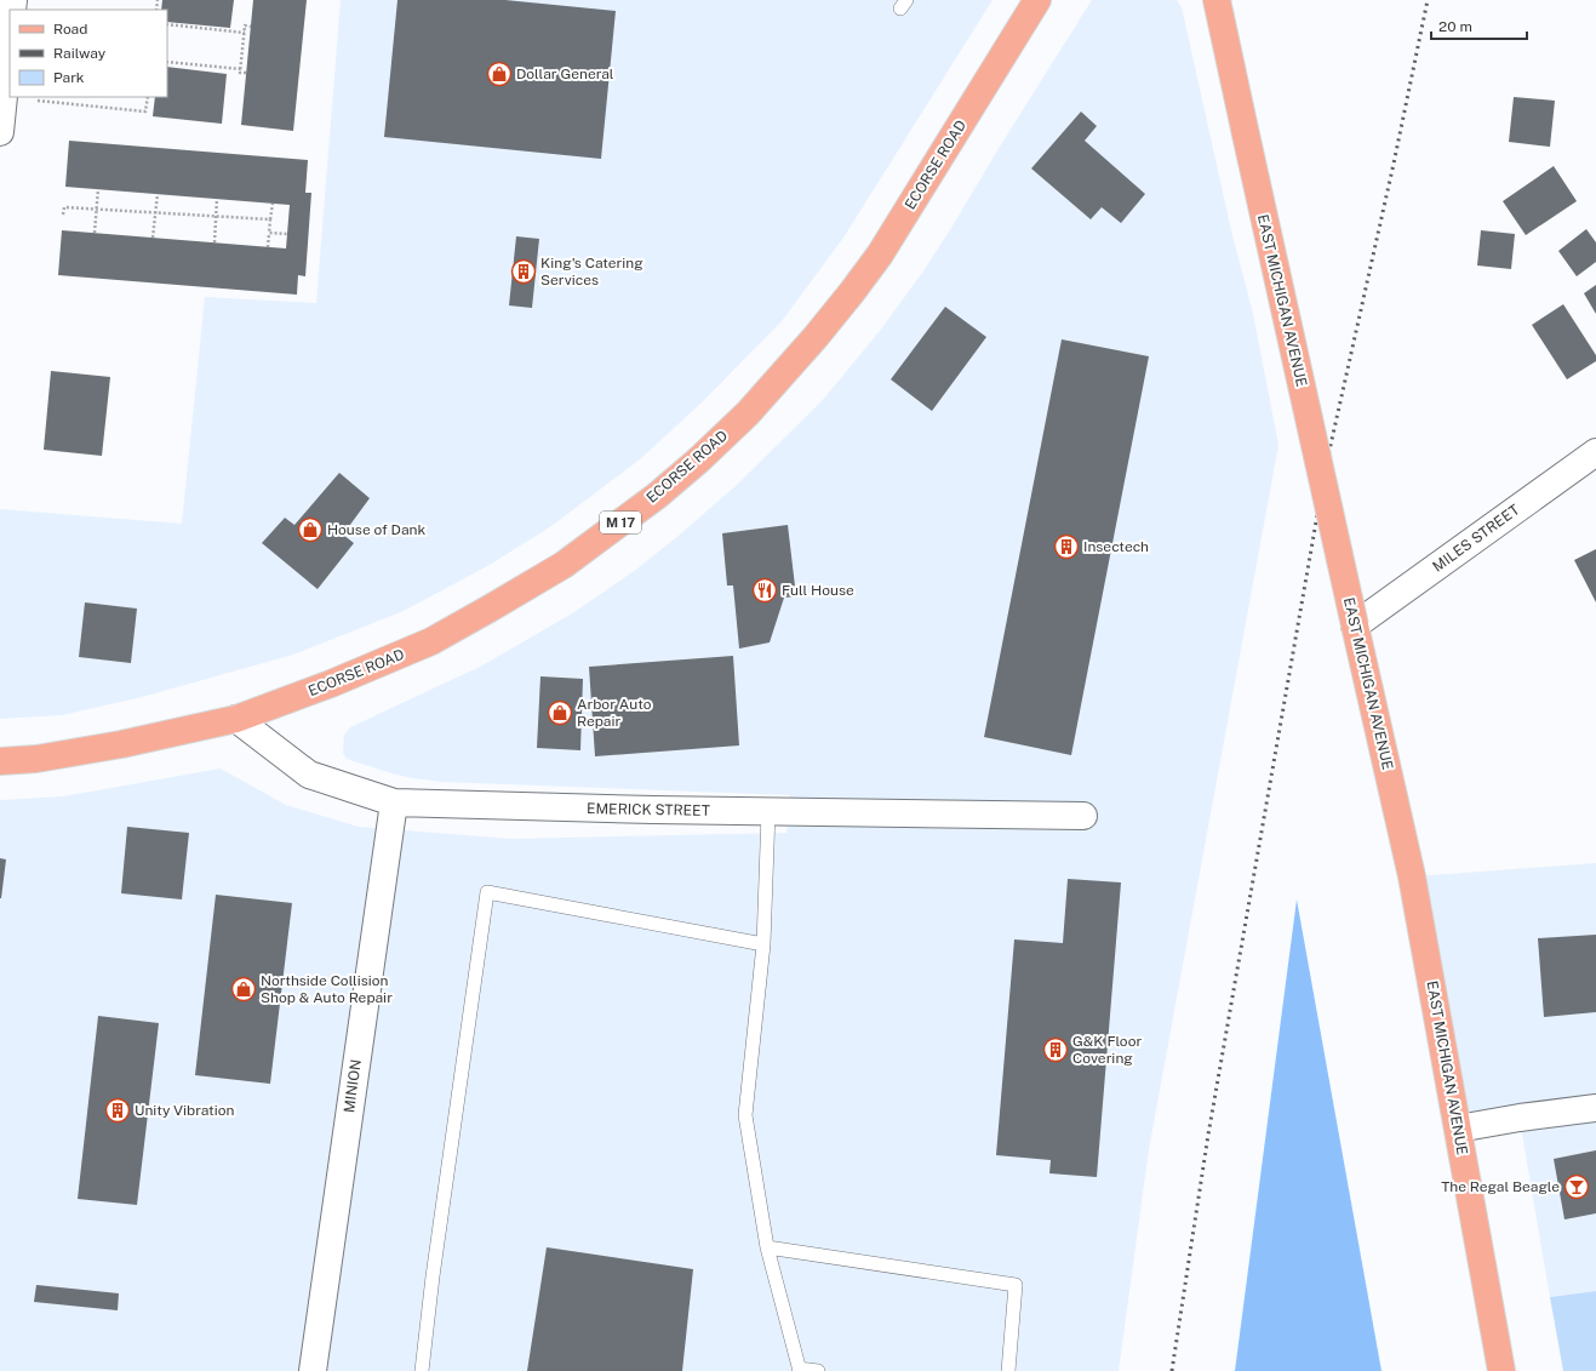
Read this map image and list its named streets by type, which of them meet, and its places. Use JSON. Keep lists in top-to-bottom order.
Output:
{
  "streets": {
    "main road": ["ECORSE ROAD", "EAST MICHIGAN AVENUE", "M 17"],
    "street": ["MILES STREET", "EMERICK STREET", "MINION"]
  },
  "crossings": [
    ["ECORSE ROAD", "EMERICK STREET"],
    ["EAST MICHIGAN AVENUE", "MILES STREET"],
    ["EMERICK STREET", "MINION"]
  ],
  "places": {
    "shop": [
      "Dollar General",
      "House of Dank",
      "Arbor Auto Repair",
      "Northside Collision Shop & Auto Repair"
    ],
    "building": [
      "King's Catering Services",
      "Insectech",
      "G&K Floor Covering",
      "Unity Vibration"
    ],
    "restaurant": ["Full House"],
    "bar": ["The Regal Beagle"]
  },
  "legend": ["Road", "Railway", "Park"],
  "scale_bar": "20 m"
}
